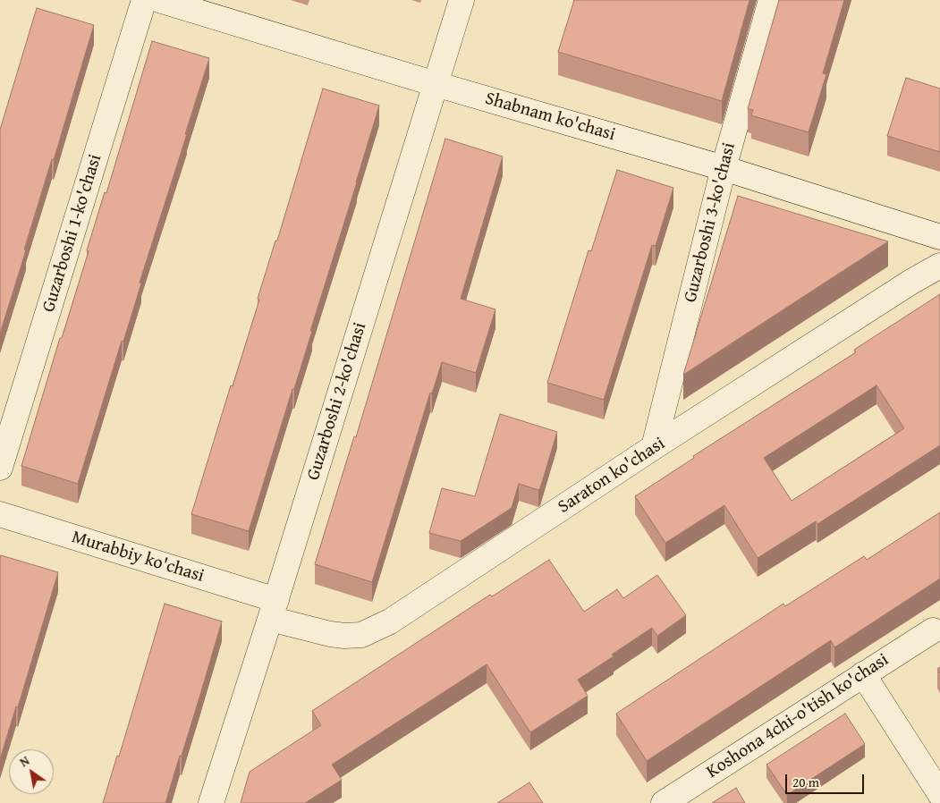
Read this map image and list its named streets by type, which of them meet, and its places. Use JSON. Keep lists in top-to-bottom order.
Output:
{
  "streets": {
    "street": [
      "Shabnam ko'chasi",
      "Guzarboshi 3-ko'chasi",
      "Guzarboshi 1-ko'chasi",
      "Guzarboshi 2-ko'chasi",
      "Saraton ko'chasi",
      "Murabbiy ko'chasi",
      "Koshona 4chi-o'tish ko'chasi"
    ]
  },
  "crossings": [
    ["Shabnam ko'chasi", "Guzarboshi 3-ko'chasi"],
    ["Shabnam ko'chasi", "Guzarboshi 2-ko'chasi"],
    ["Guzarboshi 3-ko'chasi", "Saraton ko'chasi"],
    ["Guzarboshi 2-ko'chasi", "Saraton ko'chasi"],
    ["Guzarboshi 2-ko'chasi", "Murabbiy ko'chasi"],
    ["Saraton ko'chasi", "Murabbiy ko'chasi"]
  ],
  "scale_bar": "20 m",
  "north": "top left"
}
